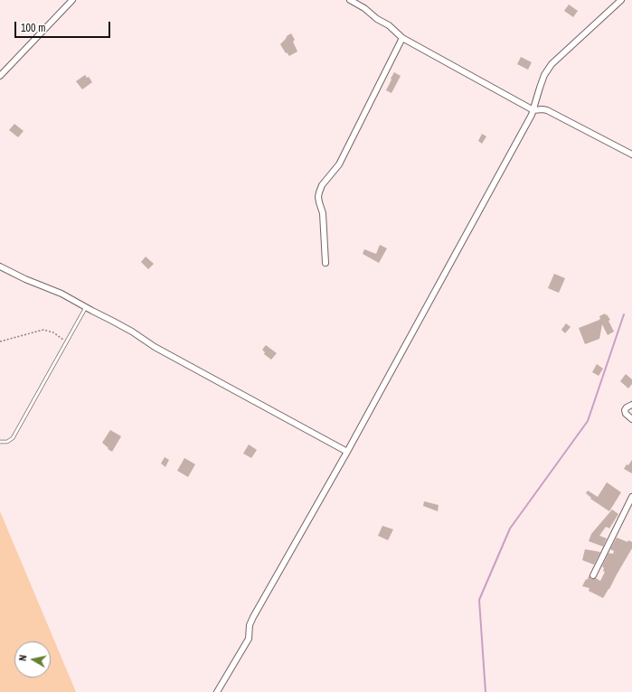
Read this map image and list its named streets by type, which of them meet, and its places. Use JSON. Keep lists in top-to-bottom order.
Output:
{
  "scale_bar": "100 m",
  "north": "left"
}
